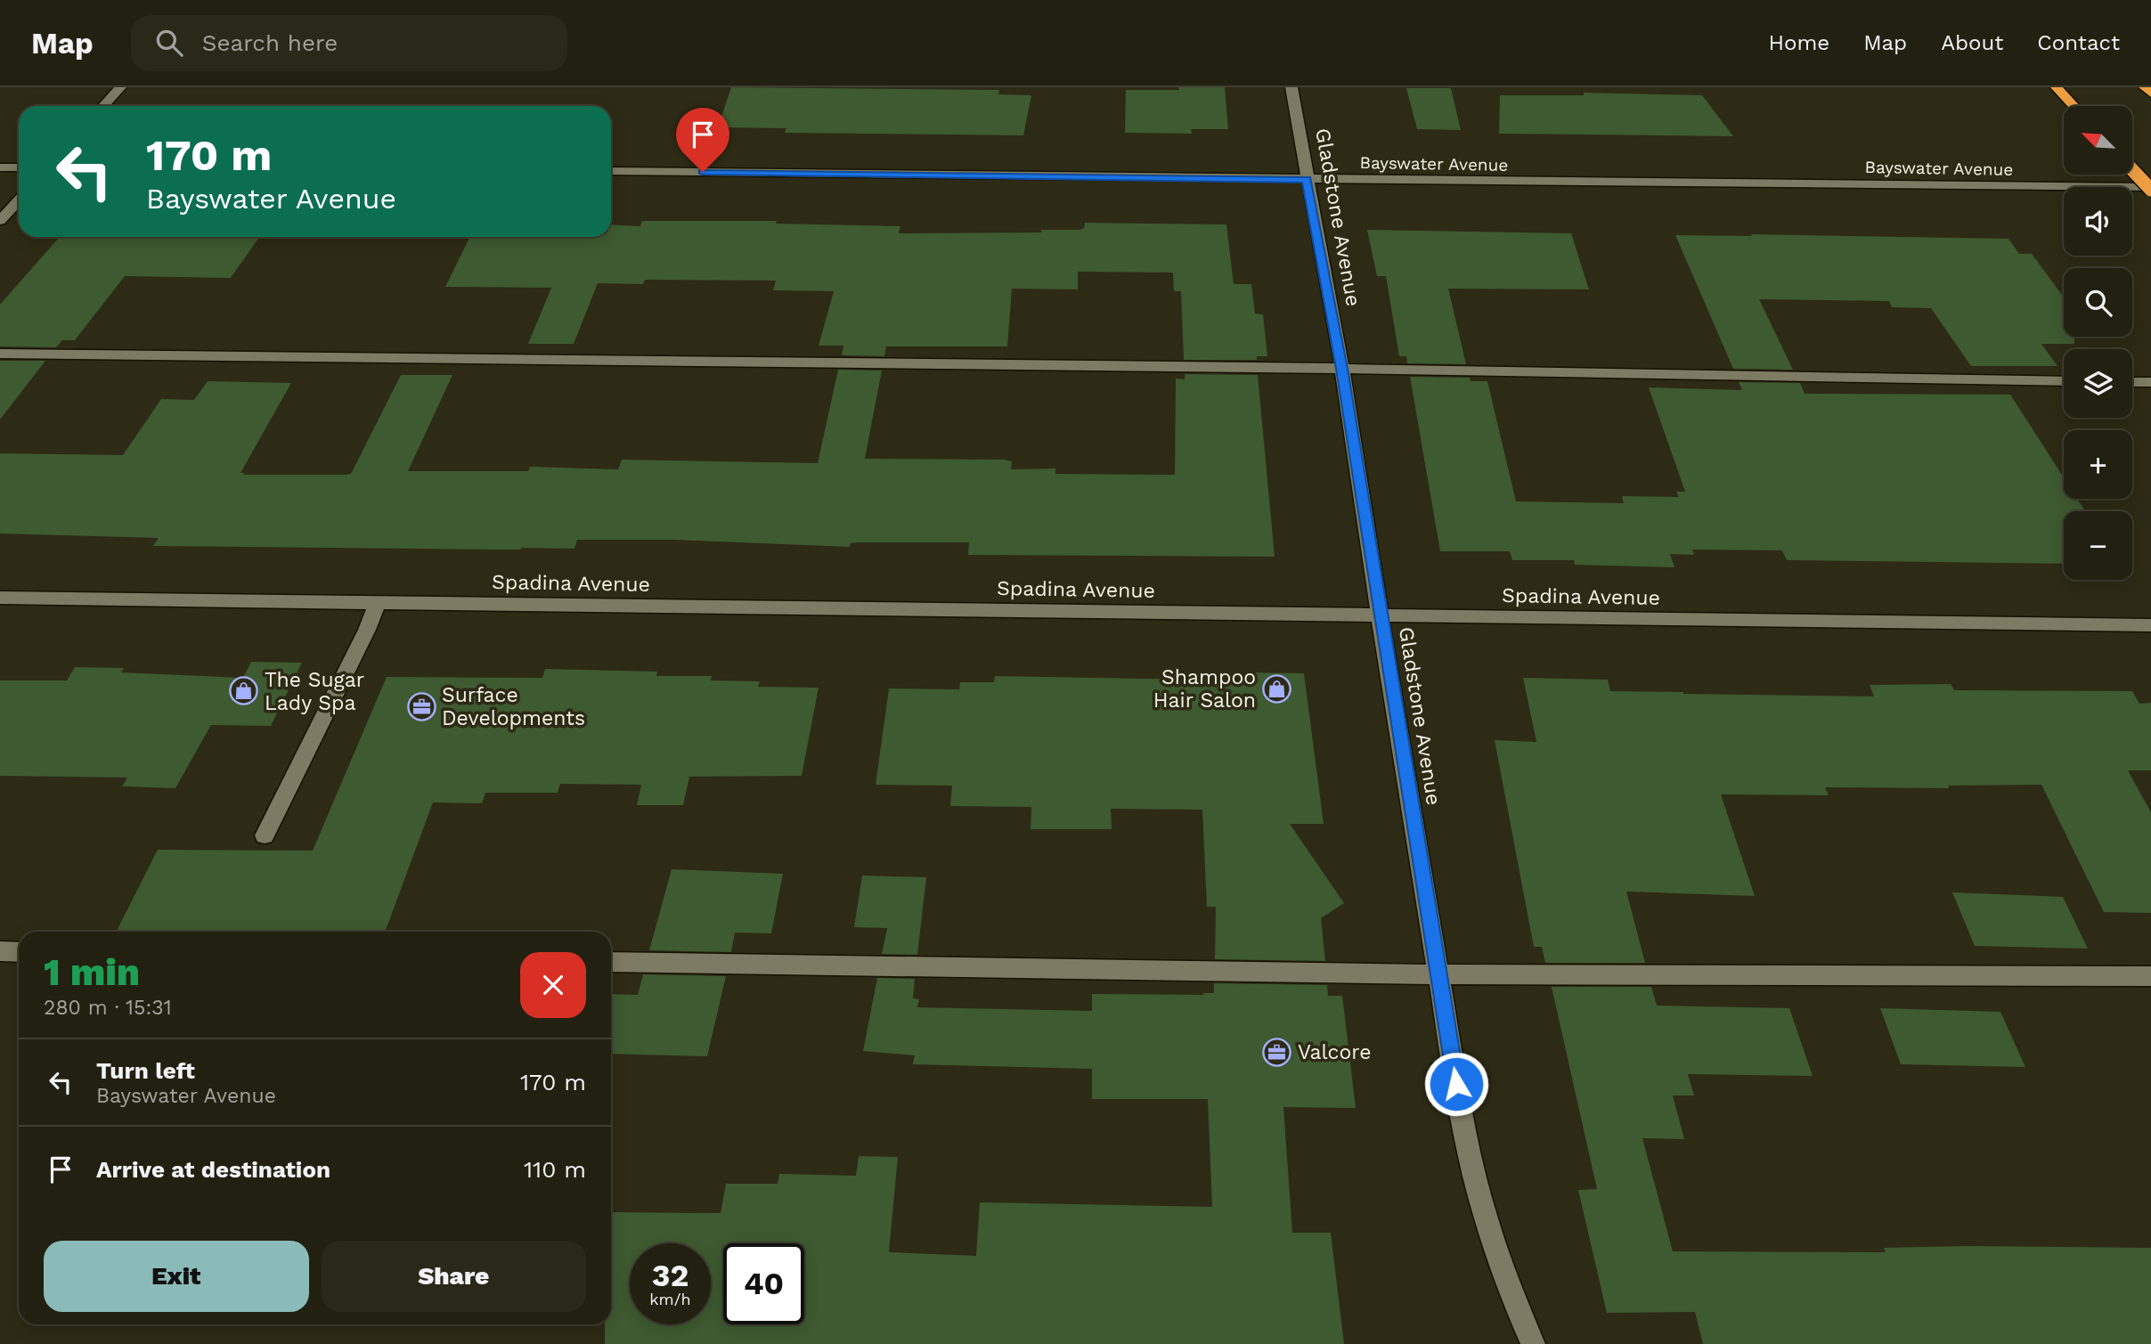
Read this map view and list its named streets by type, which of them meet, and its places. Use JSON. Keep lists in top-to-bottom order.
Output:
{
  "streets": {
    "street": ["Bayswater Avenue", "Gladstone Avenue", "Spadina Avenue"]
  },
  "crossings": [
    ["Bayswater Avenue", "Gladstone Avenue"],
    ["Gladstone Avenue", "Spadina Avenue"]
  ],
  "places": {
    "shop": ["Shampoo Hair Salon", "The Sugar Lady Spa"],
    "office": ["Surface Developments", "Valcore"]
  },
  "north": "top left",
  "page": {
    "header": "Map",
    "search": "Search here",
    "nav": [
      "Home",
      "Map",
      "About",
      "Contact"
    ],
    "map_buttons": ["+", "−"],
    "turn": ["170 m", "Bayswater Avenue"],
    "heading": ["1 min", "280 m · 15:31"],
    "list": [
      {
        "name": "Turn left",
        "note": "Bayswater Avenue",
        "value": "170 m"
      },
      {
        "name": "Arrive at destination",
        "value": "110 m"
      }
    ],
    "buttons": ["Exit", "Share"],
    "speed": "32 km/h",
    "limit": "40"
  }
}
